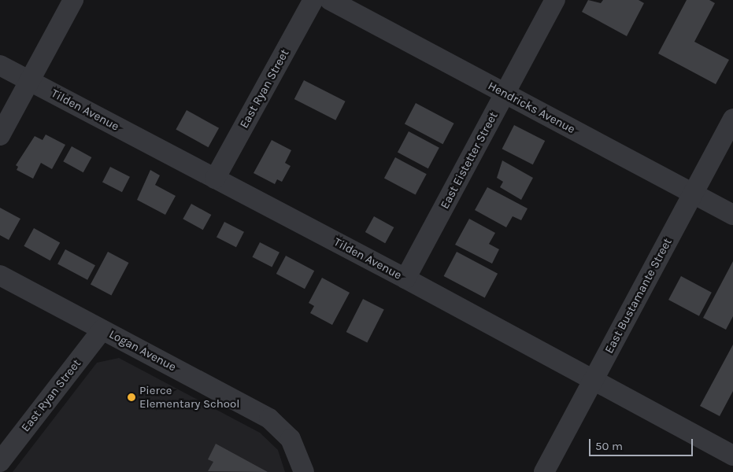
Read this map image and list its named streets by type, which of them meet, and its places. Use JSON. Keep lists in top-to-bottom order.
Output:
{
  "streets": {
    "street": [
      "East Ryan Street",
      "Hendricks Avenue",
      "Tilden Avenue",
      "East Eistetter Street",
      "East Bustamante Street",
      "Logan Avenue"
    ]
  },
  "crossings": [
    ["East Ryan Street", "Tilden Avenue"],
    ["East Ryan Street", "Logan Avenue"],
    ["Hendricks Avenue", "East Eistetter Street"],
    ["Hendricks Avenue", "East Bustamante Street"],
    ["Tilden Avenue", "East Eistetter Street"],
    ["Tilden Avenue", "East Bustamante Street"]
  ],
  "places": ["Pierce Elementary School"],
  "scale_bar": "50 m"
}
